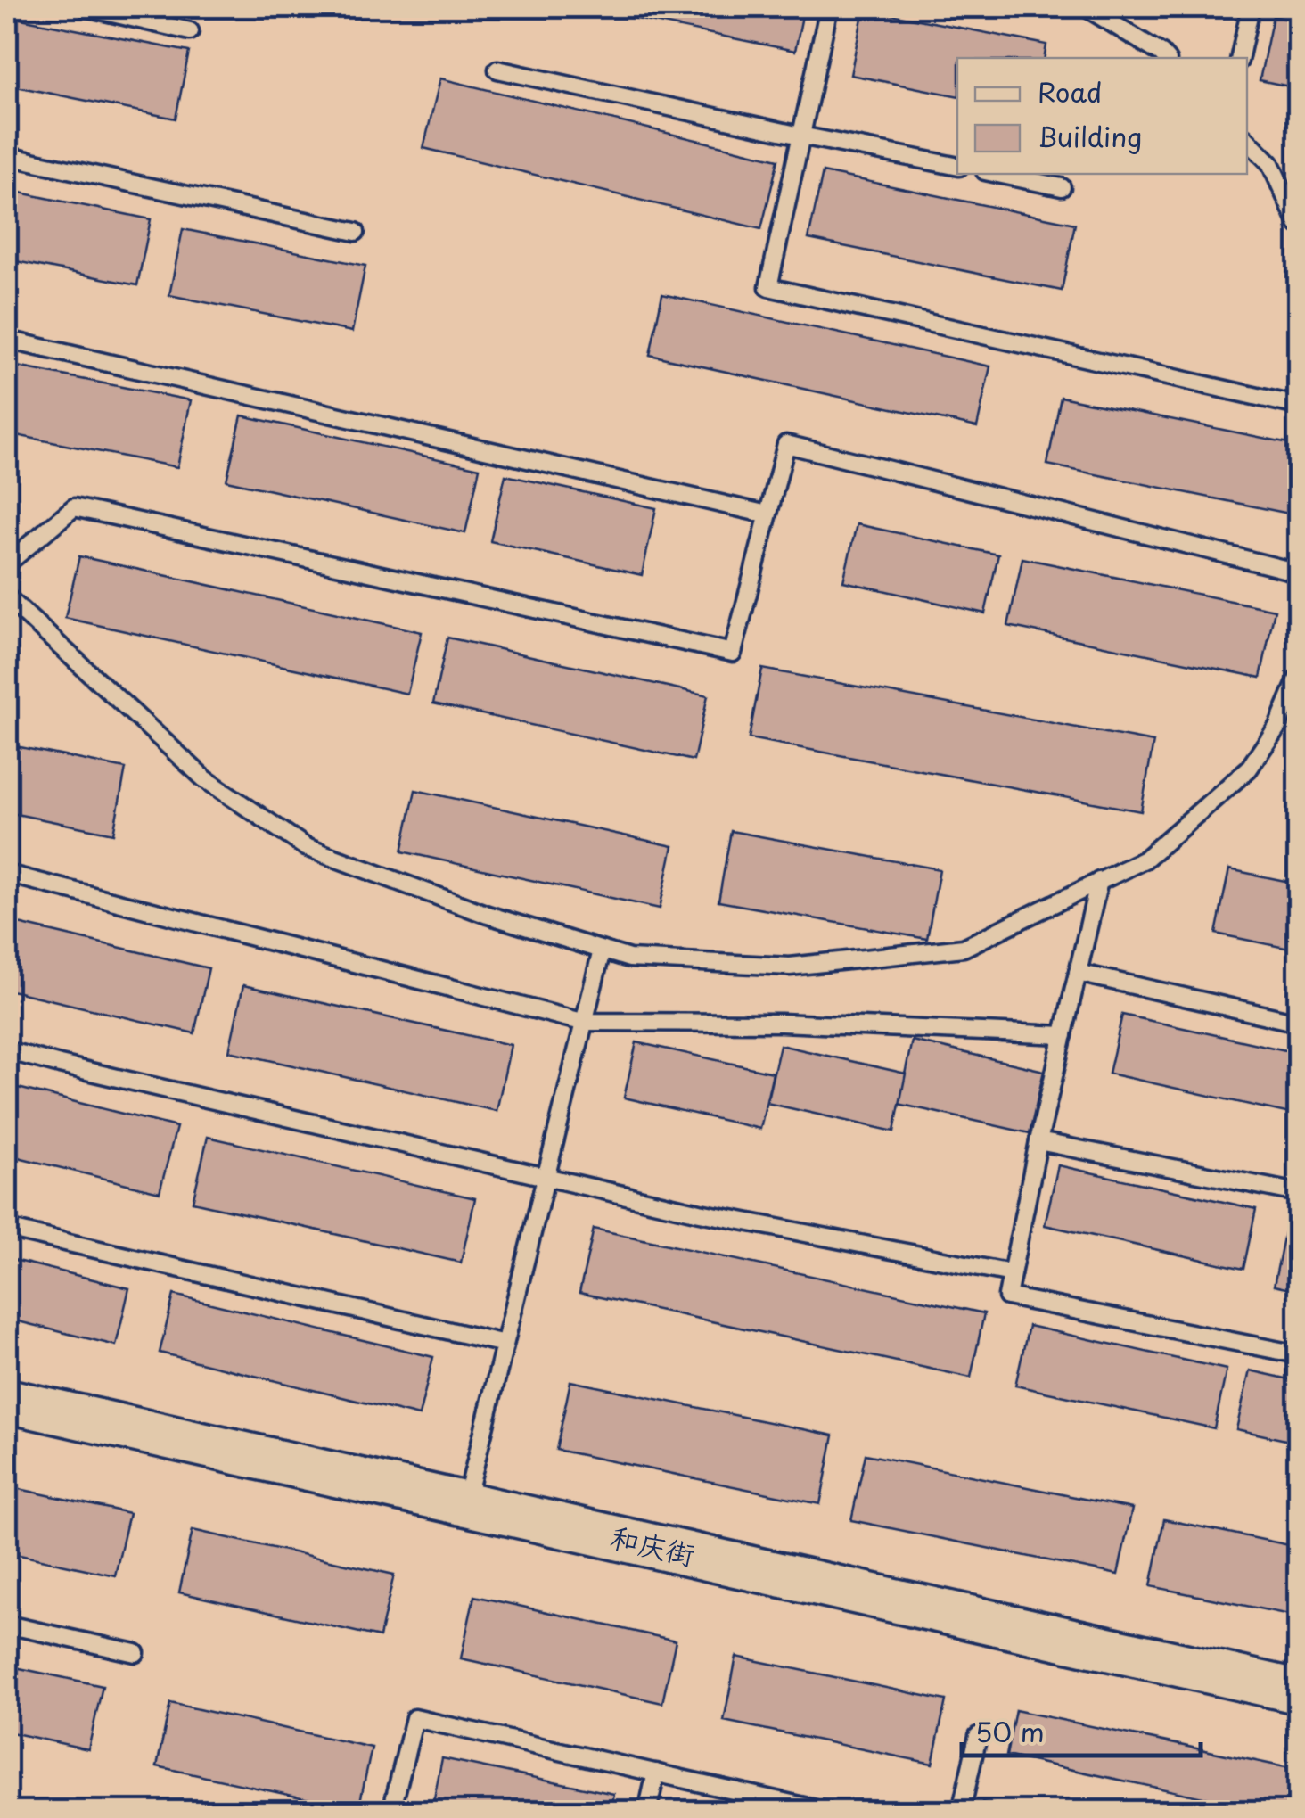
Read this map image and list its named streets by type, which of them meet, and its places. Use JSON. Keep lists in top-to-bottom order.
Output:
{
  "streets": {
    "street": ["和庆街"]
  },
  "legend": ["Road", "Building"],
  "scale_bar": "50 m"
}
